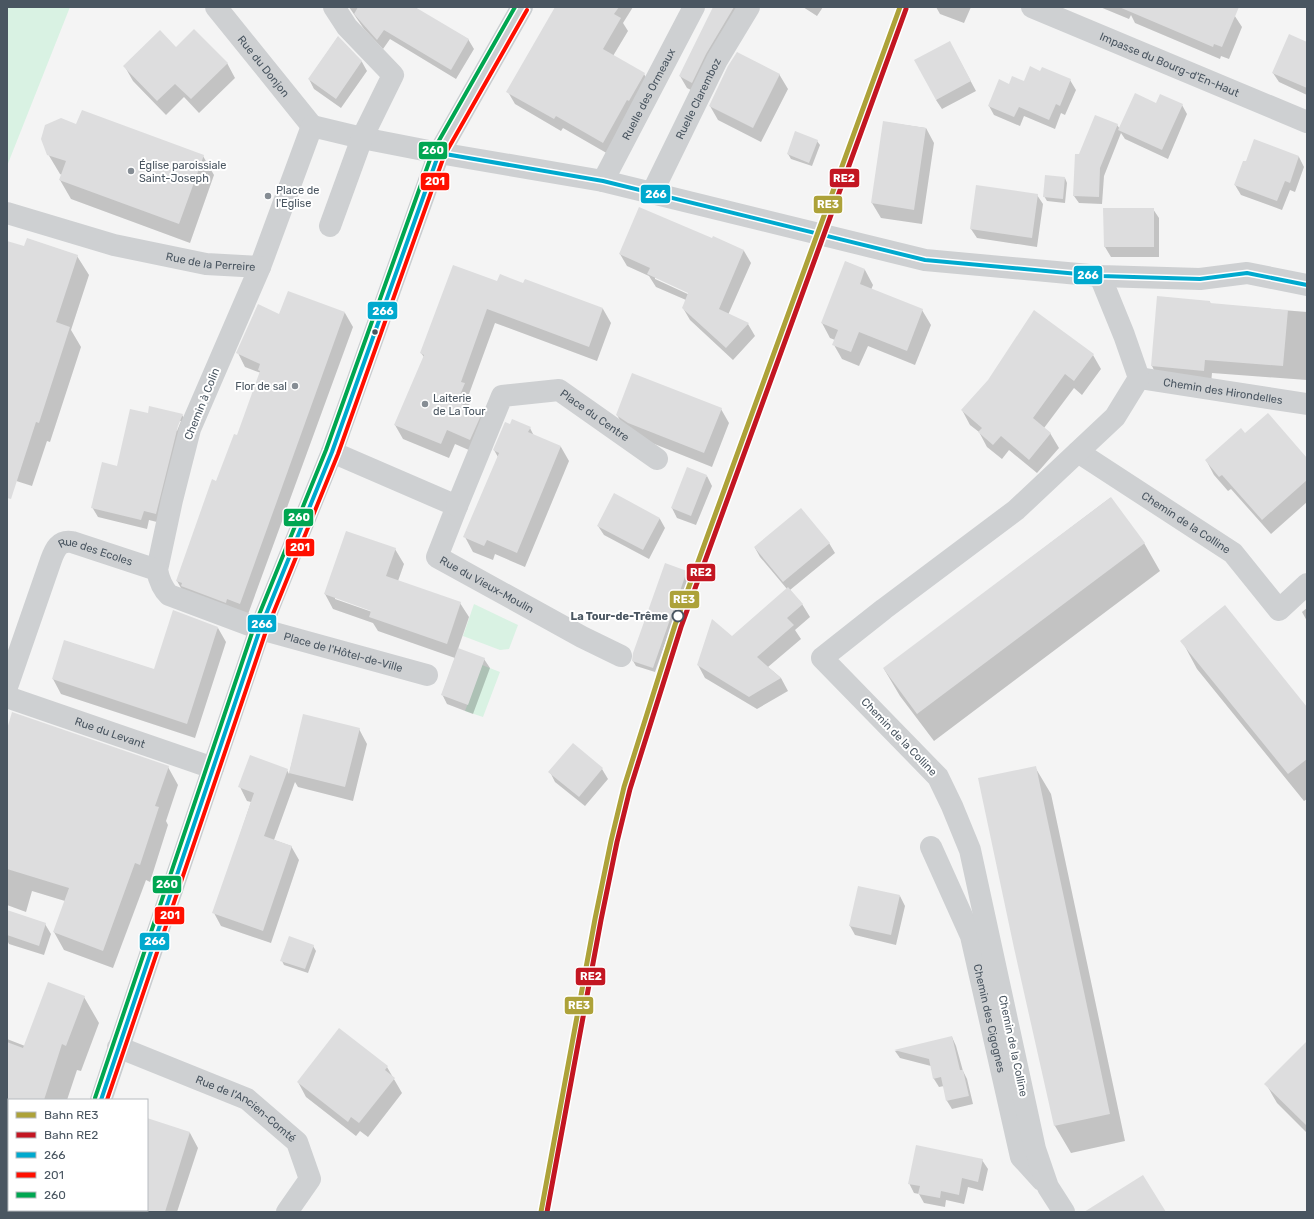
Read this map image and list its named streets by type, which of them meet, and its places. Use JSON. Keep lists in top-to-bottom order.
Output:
{
  "streets": {
    "street": [
      "Impasse du Bourg-d'En-Haut",
      "Rue du Donjon",
      "Ruelle des Ormeaux",
      "Ruelle Claremboz",
      "Rue de la Perreire",
      "Chemin des Hirondelles",
      "Chemin à Colin",
      "Place du Centre",
      "Chemin de la Colline",
      "Rue des Ecoles",
      "Rue du Vieux-Moulin",
      "Place de l'Hôtel-de-Ville",
      "Rue du Levant",
      "Chemin des Cigognes",
      "Rue de l'Ancien-Comté"
    ]
  },
  "crossings": [
    ["Rue du Donjon", "Rue de la Perreire"],
    ["Rue de la Perreire", "Chemin à Colin"],
    ["Chemin des Hirondelles", "Chemin de la Colline"],
    ["Chemin à Colin", "Rue des Ecoles"],
    ["Place du Centre", "Rue du Vieux-Moulin"],
    ["Chemin de la Colline", "Chemin des Cigognes"]
  ],
  "places": [
    "Église paroissiale Saint-Joseph",
    "Place de l'Eglise",
    "Flor de sal",
    "Laiterie de La Tour",
    "La Tour-de-Trême"
  ],
  "lines": [
    "rail line RE3",
    "transit line 260",
    "rail line RE2",
    "transit line 201",
    "transit line 266"
  ],
  "legend": [
    "Bahn RE3",
    "Bahn RE2",
    "266",
    "201",
    "260"
  ]
}
